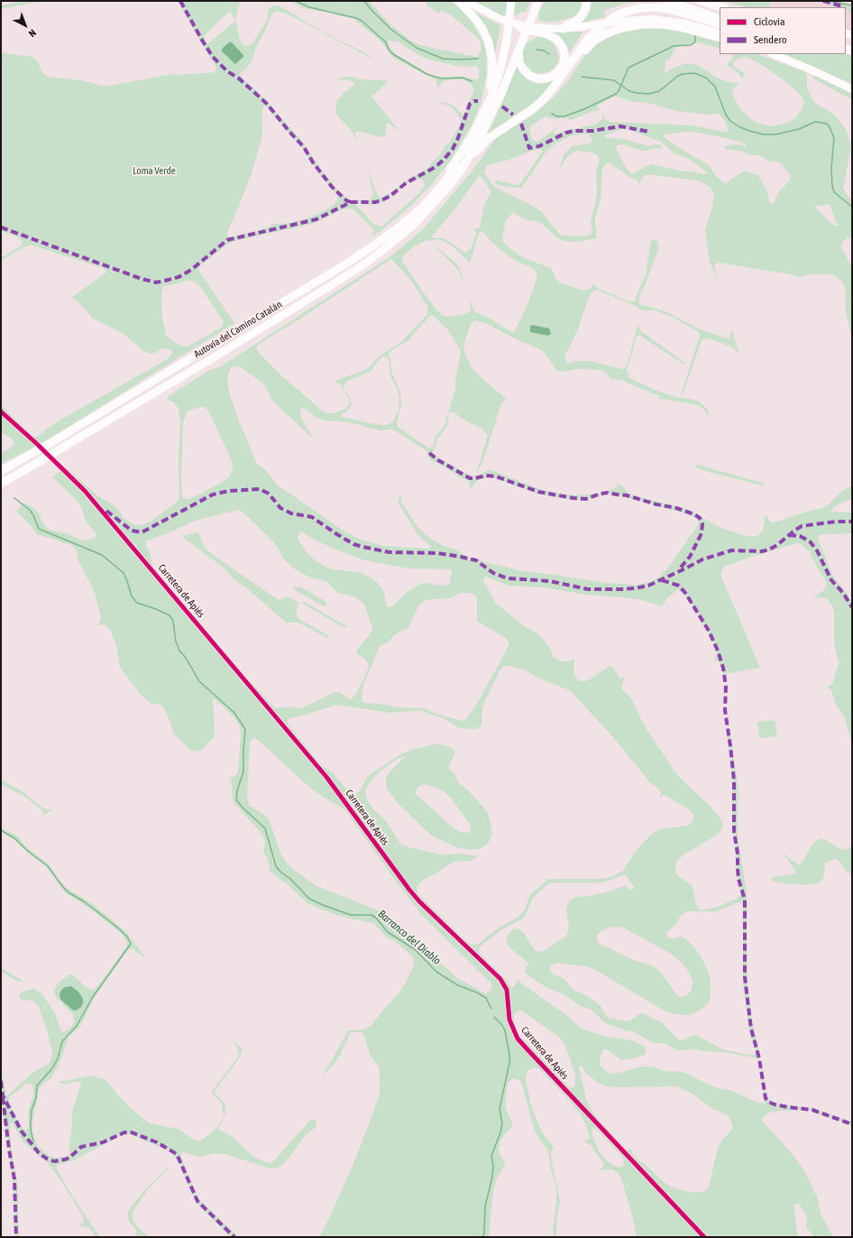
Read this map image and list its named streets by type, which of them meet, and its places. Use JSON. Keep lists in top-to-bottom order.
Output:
{
  "streets": {
    "highway": ["Autovía del Camino Catalán"],
    "street": ["Carretera de Apiés"]
  },
  "water": ["Barranco del Diablo"],
  "parks": ["Loma Verde"],
  "legend": ["Ciclovía", "Sendero"],
  "north": "bottom right"
}
